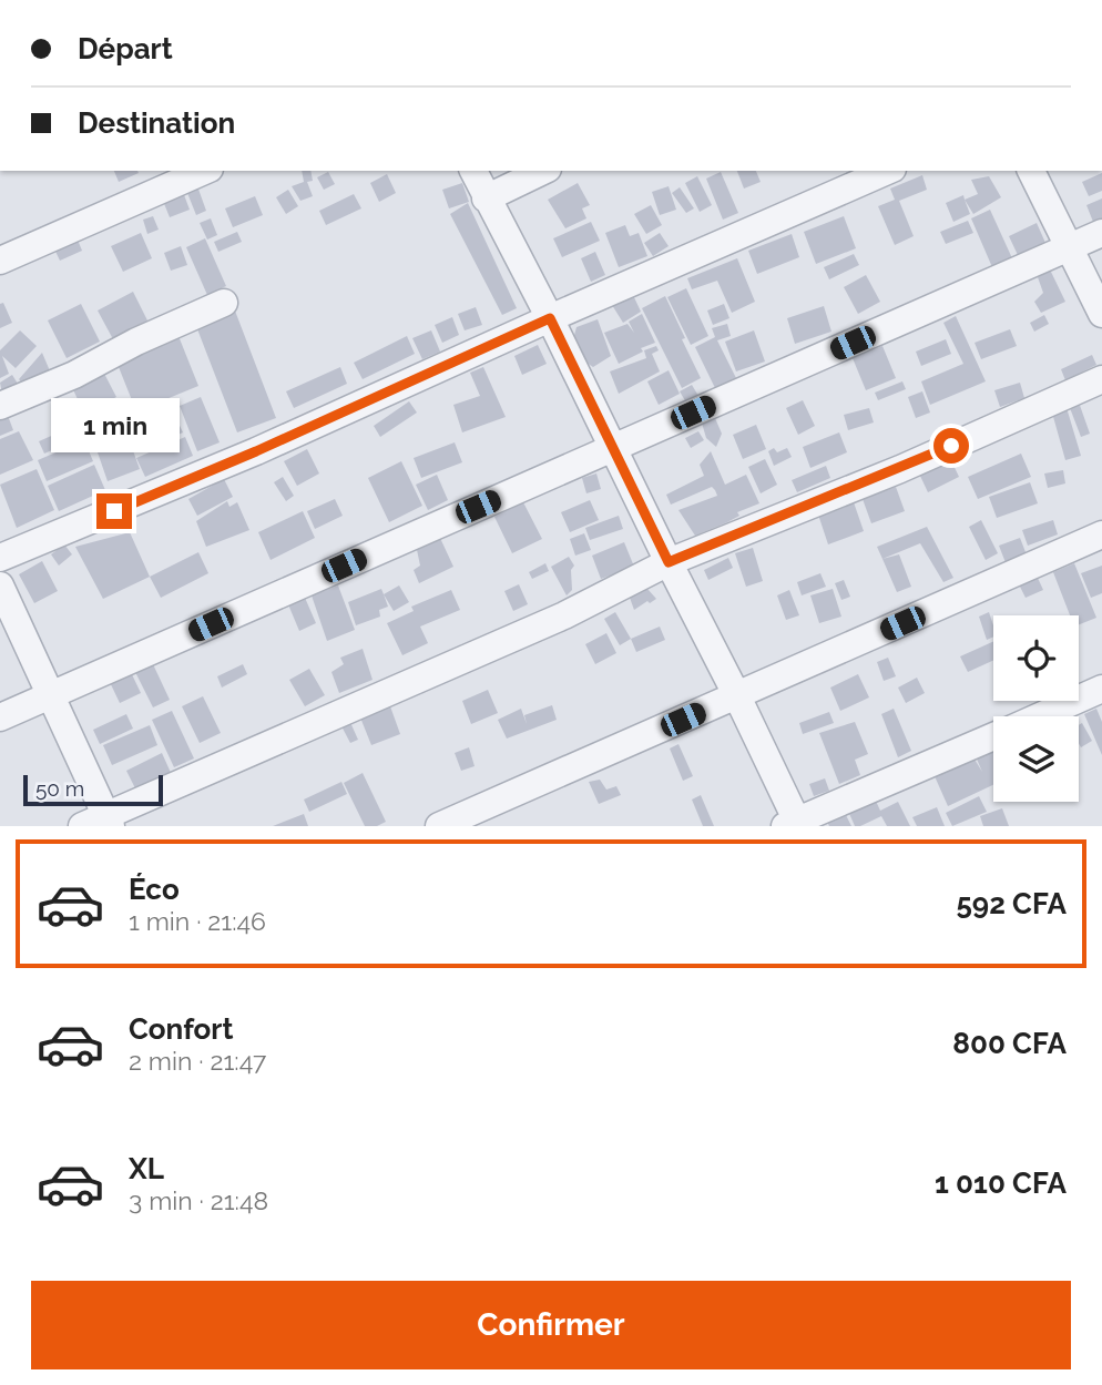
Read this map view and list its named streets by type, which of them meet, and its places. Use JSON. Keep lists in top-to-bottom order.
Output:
{
  "scale_bar": "50 m",
  "page": {
    "banner": ["Départ", "Destination"],
    "bubble": "1 min",
    "scale": "50 m",
    "list": [
      {
        "name": "Éco",
        "note": "1 min · 21:46",
        "value": "592 CFA"
      },
      {
        "name": "Confort",
        "note": "2 min · 21:47",
        "value": "800 CFA"
      },
      {
        "name": "XL",
        "note": "3 min · 21:48",
        "value": "1 010 CFA"
      }
    ],
    "buttons": "Confirmer"
  }
}
